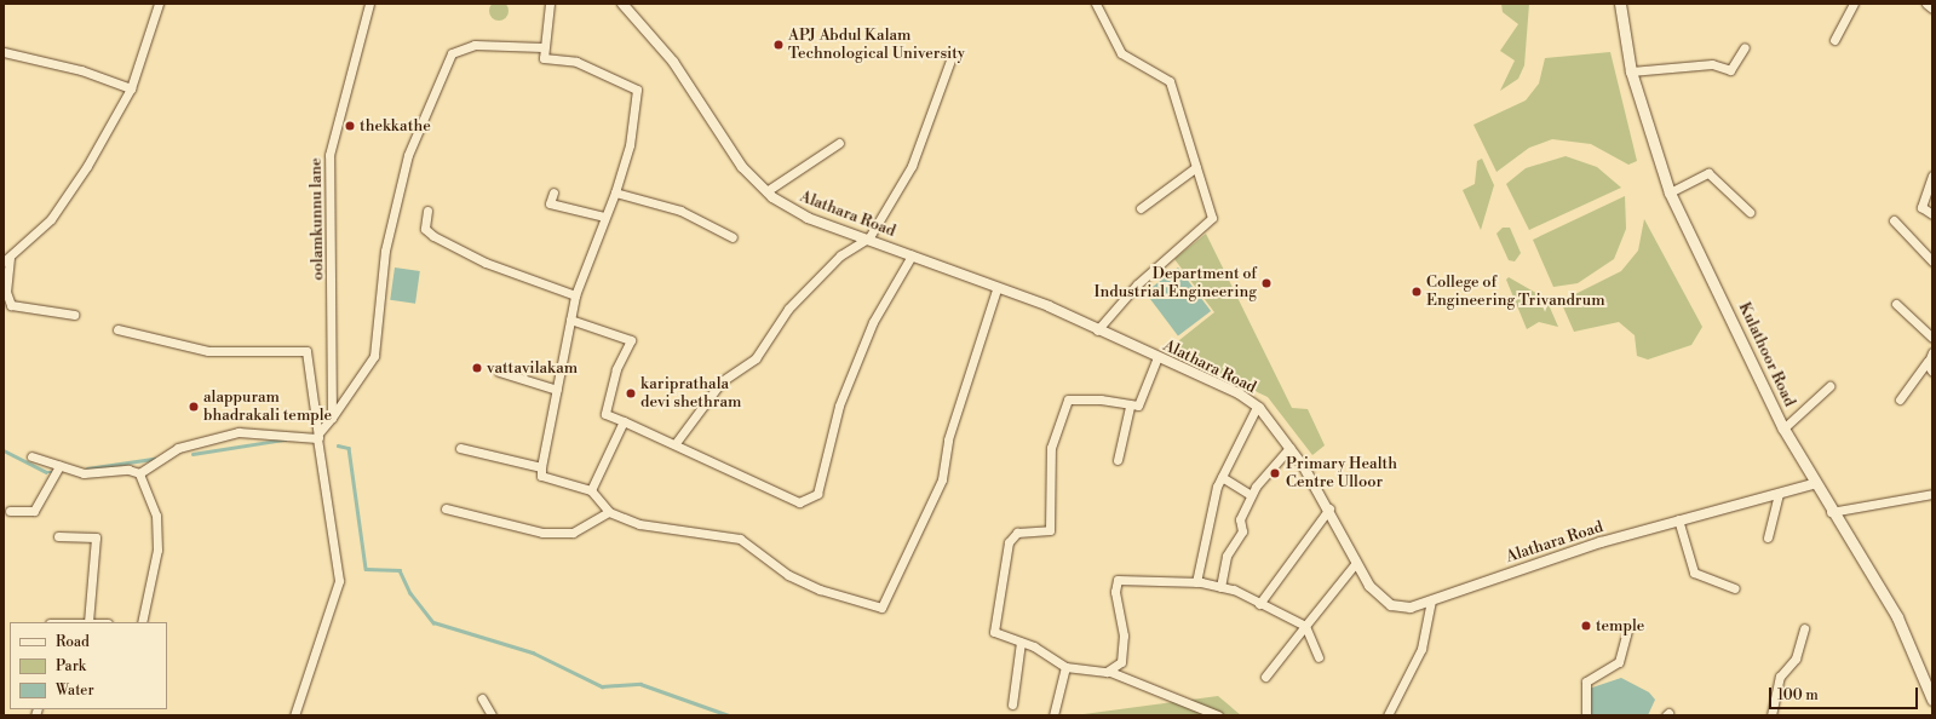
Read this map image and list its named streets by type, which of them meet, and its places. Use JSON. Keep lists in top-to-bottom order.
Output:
{
  "streets": {
    "main road": ["Kulathoor Road"],
    "street": ["Alathara Road", "oolamkunnu lane"]
  },
  "crossings": [
    ["Alathara Road", "Kulathoor Road"]
  ],
  "places": [
    "APJ Abdul Kalam Technological University",
    "thekkathe",
    "Department of Industrial Engineering",
    "College of Engineering Trivandrum",
    "vattavilakam",
    "kariprathala devi shethram",
    "alappuram bhadrakali temple",
    "Primary Health Centre Ulloor",
    "temple"
  ],
  "legend": ["Road", "Park", "Water"],
  "scale_bar": "100 m"
}
